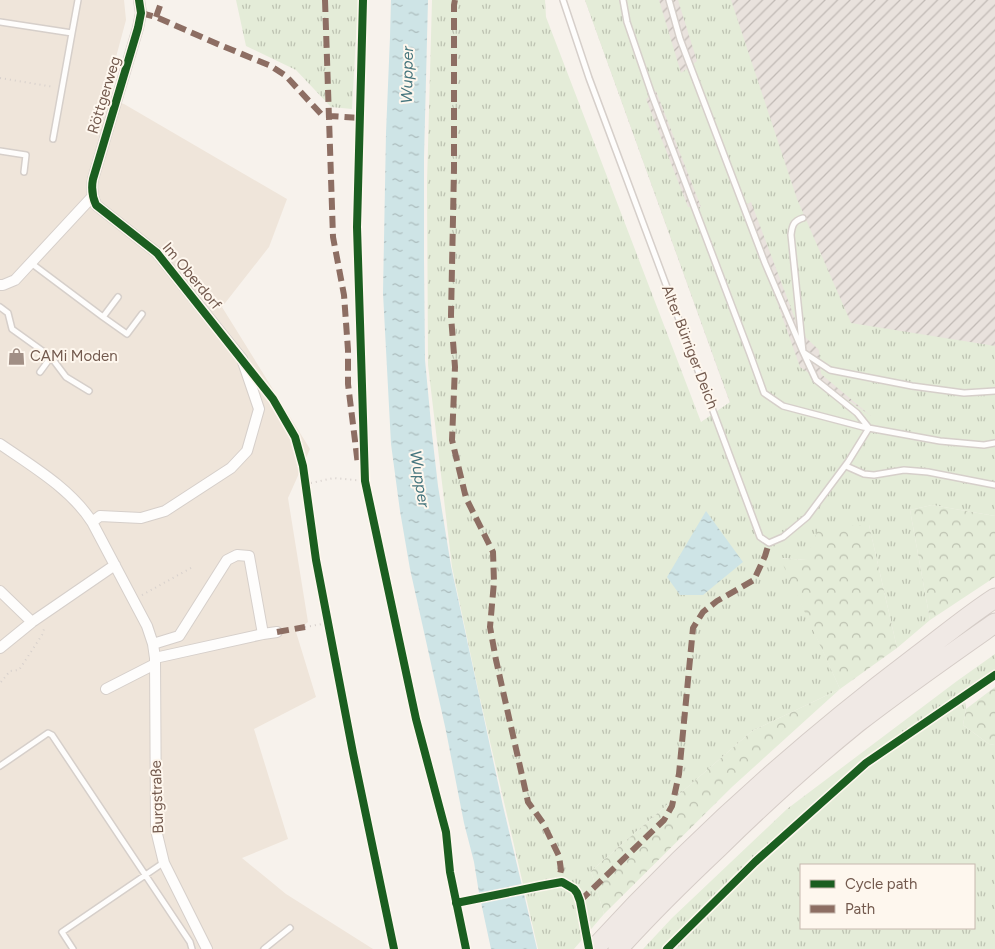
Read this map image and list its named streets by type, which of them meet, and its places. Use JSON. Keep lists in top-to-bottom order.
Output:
{
  "streets": {
    "street": ["Röttgerweg", "Im Oberdorf", "Burgstraße"],
    "lane": ["Alter Bürriger Deich"]
  },
  "crossings": [
    ["Röttgerweg", "Im Oberdorf"],
    ["Im Oberdorf", "Burgstraße"]
  ],
  "water": ["Wupper"],
  "places": {
    "shop": ["CAMi Moden"]
  },
  "legend": ["Cycle path", "Path"]
}
